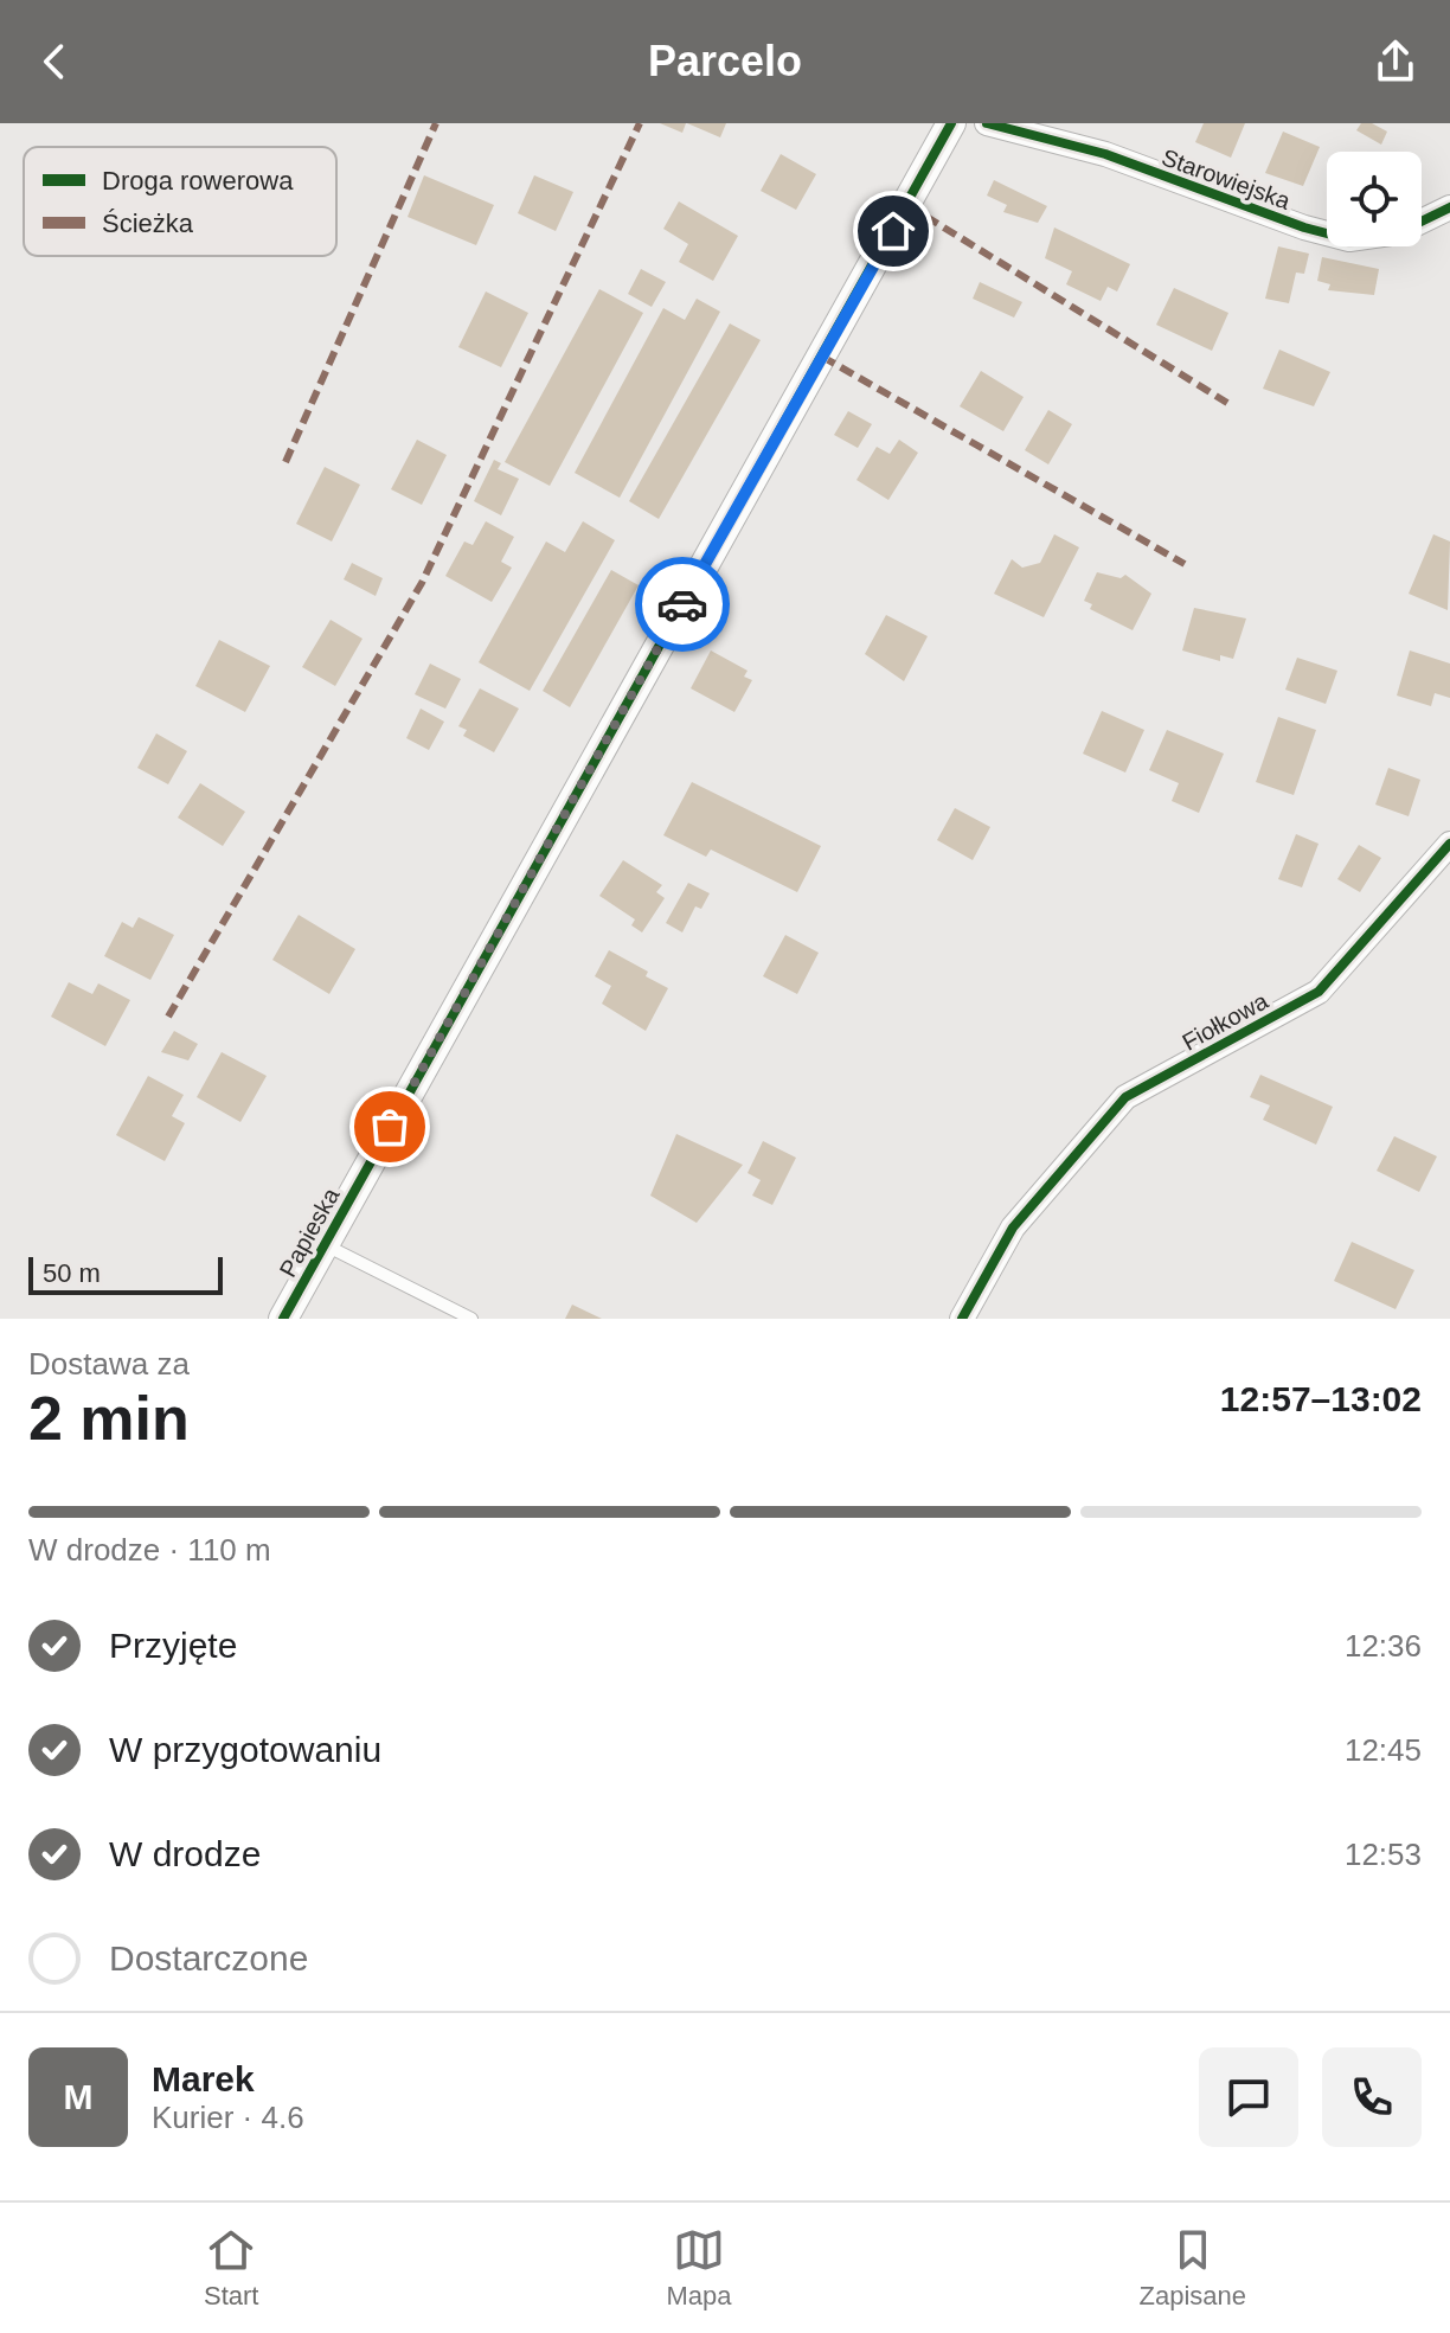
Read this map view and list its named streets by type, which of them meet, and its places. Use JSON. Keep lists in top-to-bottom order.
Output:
{
  "streets": {
    "street": ["Starowiejska", "Fiołkowa", "Papieska"]
  },
  "legend": ["Droga rowerowa", "Ścieżka"],
  "scale_bar": "50 m",
  "page": {
    "header": "Parcelo",
    "scale": "50 m",
    "heading": ["2 min", "Dostawa za", "12:57–13:02"],
    "panel": ["Marek", "Kurier · 4.6"],
    "bar": "W drodze · 110 m",
    "list": [
      ["Przyjęte", "12:36"],
      ["W przygotowaniu", "12:45"],
      ["W drodze", "12:53"],
      "Dostarczone"
    ],
    "round": "M",
    "tabs": ["Start", "Mapa", "Zapisane"]
  }
}
